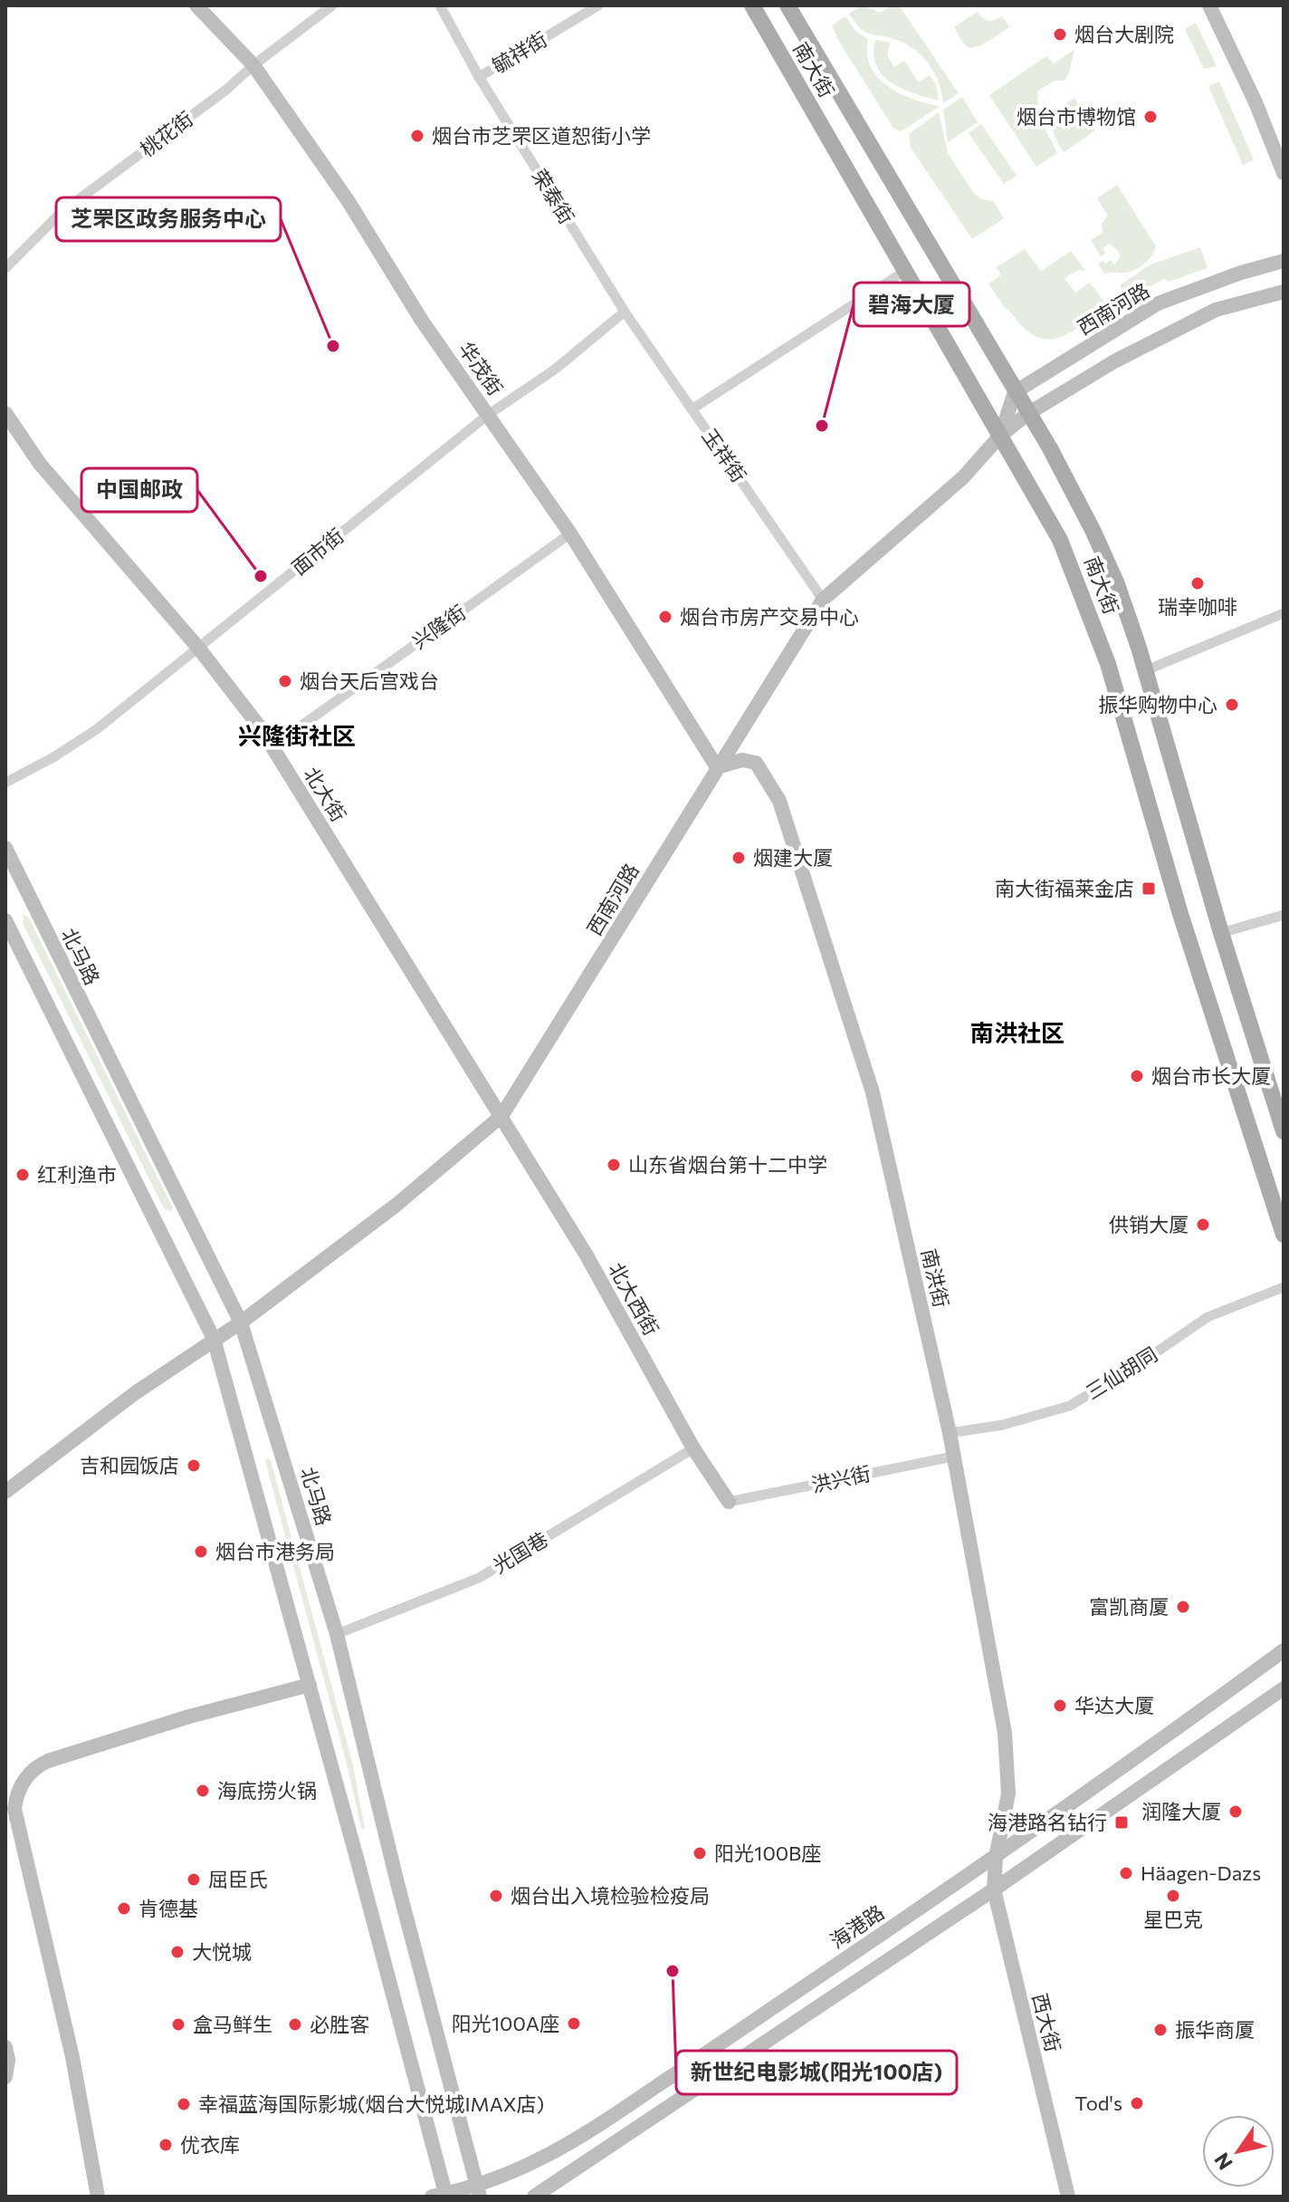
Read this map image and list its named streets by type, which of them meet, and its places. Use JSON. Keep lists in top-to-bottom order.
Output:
{
  "streets": {
    "main road": [
      "南大街",
      "西南河路",
      "华茂街",
      "北大街",
      "北马路",
      "南洪街",
      "北大西街",
      "海港路",
      "西大街"
    ],
    "street": [
      "毓祥街",
      "桃花街",
      "荣泰街",
      "玉祥街",
      "面市街",
      "兴隆街",
      "三仙胡同",
      "洪兴街",
      "光国巷"
    ]
  },
  "crossings": [
    ["毓祥街", "荣泰街"],
    ["南大街", "西南河路"],
    ["桃花街", "华茂街"],
    ["荣泰街", "玉祥街"],
    ["荣泰街", "面市街"],
    ["西南河路", "华茂街"],
    ["西南河路", "玉祥街"],
    ["西南河路", "北大街"],
    ["西南河路", "北马路"],
    ["西南河路", "南洪街"],
    ["西南河路", "北大西街"],
    ["华茂街", "面市街"],
    ["华茂街", "兴隆街"],
    ["华茂街", "南洪街"],
    ["玉祥街", "面市街"],
    ["面市街", "北大街"],
    ["兴隆街", "北大街"],
    ["北大街", "北大西街"],
    ["北马路", "光国巷"],
    ["北马路", "海港路"],
    ["南洪街", "三仙胡同"],
    ["南洪街", "洪兴街"],
    ["南洪街", "海港路"],
    ["南洪街", "西大街"],
    ["北大西街", "洪兴街"],
    ["北大西街", "光国巷"],
    ["海港路", "西大街"]
  ],
  "districts": ["兴隆街社区", "南洪社区"],
  "places": {
    "other": [
      "烟台大剧院",
      "烟台市博物馆",
      "烟台市芝罘区道恕街小学",
      "芝罘区政务服务中心",
      "碧海大厦",
      "中国邮政",
      "瑞幸咖啡",
      "烟台市房产交易中心",
      "烟台天后宫戏台",
      "振华购物中心",
      "烟建大厦",
      "烟台市长大厦",
      "山东省烟台第十二中学",
      "红利渔市",
      "供销大厦",
      "吉和园饭店",
      "烟台市港务局",
      "富凯商厦",
      "华达大厦",
      "海底捞火锅",
      "润隆大厦",
      "阳光100B座",
      "Häagen-Dazs",
      "屈臣氏",
      "烟台出入境检验检疫局",
      "星巴克",
      "肯德基",
      "大悦城",
      "新世纪电影城(阳光100店)",
      "阳光100A座",
      "盒马鲜生",
      "必胜客",
      "振华商厦",
      "Tod's",
      "幸福蓝海国际影城(烟台大悦城IMAX店)",
      "优衣库"
    ],
    "transit": ["南大街福莱金店", "海港路名钻行"]
  },
  "north": "bottom left"
}
